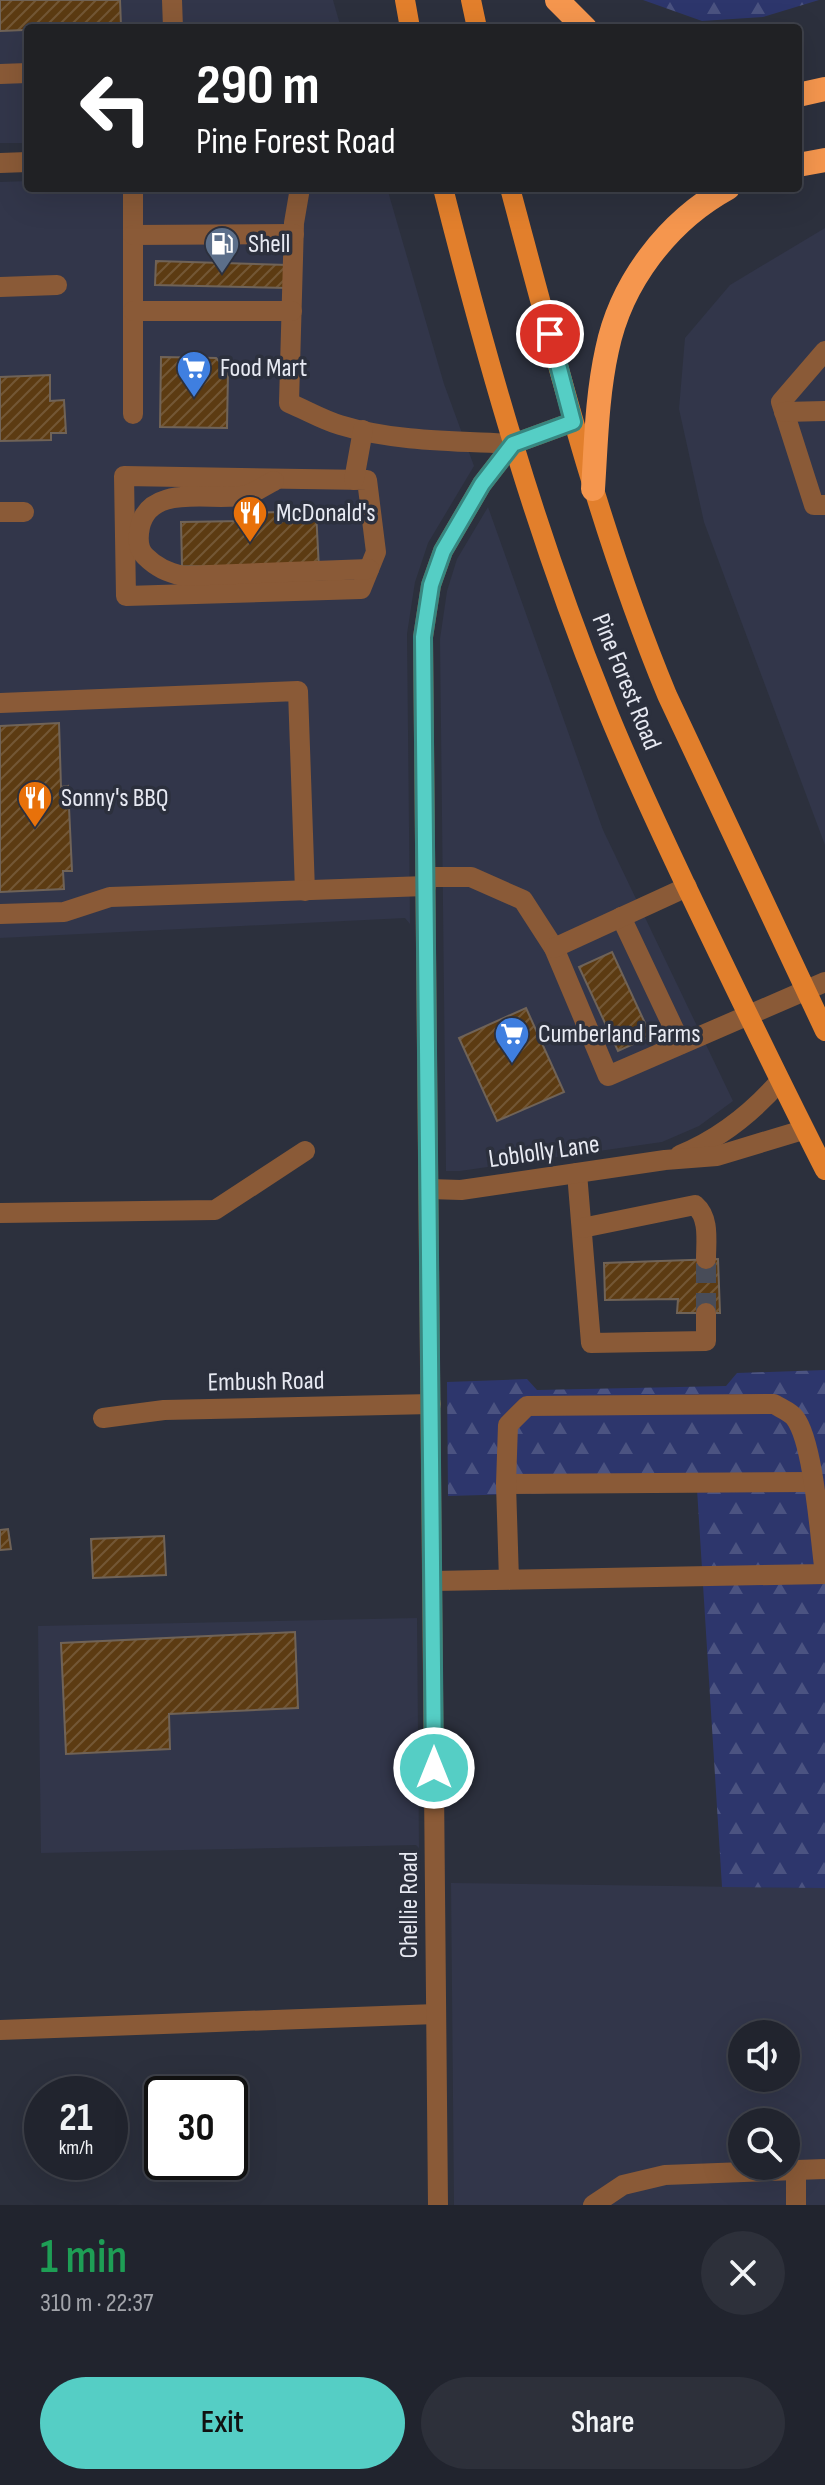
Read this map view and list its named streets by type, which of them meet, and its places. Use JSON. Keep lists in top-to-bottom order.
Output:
{
  "streets": {
    "main road": ["Pine Forest Road"],
    "street": ["Loblolly Lane", "Embush Road", "Chellie Road"]
  },
  "crossings": [
    ["Pine Forest Road", "Loblolly Lane"],
    ["Pine Forest Road", "Chellie Road"],
    ["Loblolly Lane", "Chellie Road"],
    ["Embush Road", "Chellie Road"]
  ],
  "places": {
    "fuel station": ["Shell"],
    "supermarket": ["Food Mart", "Cumberland Farms"],
    "restaurant": ["McDonald's", "Sonny's BBQ"]
  },
  "page": {
    "turn": ["290 m", "Pine Forest Road"],
    "speed": "21 km/h",
    "limit": "30",
    "heading": ["1 min", "310 m · 22:37"],
    "buttons": ["Exit", "Share"]
  }
}
